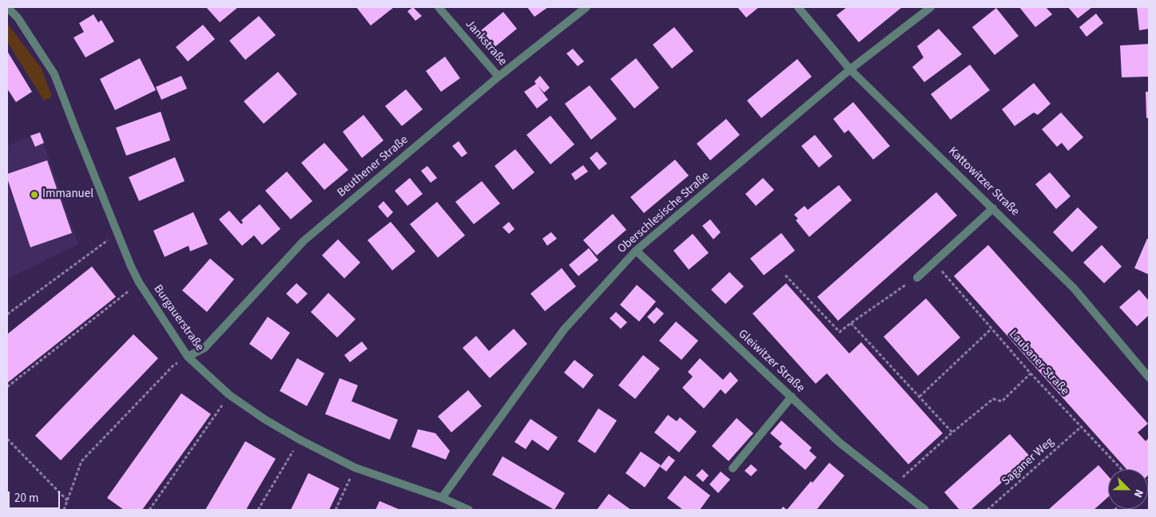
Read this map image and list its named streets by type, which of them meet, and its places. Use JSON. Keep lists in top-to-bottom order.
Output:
{
  "streets": {
    "street": [
      "Jankstraße",
      "Beuthener Straße",
      "Kattowitzer Straße",
      "Oberschlesische Straße",
      "Burgauerstraße",
      "Gleiwitzer Straße"
    ],
    "path": ["Laubaner Straße", "Saganer Weg"]
  },
  "crossings": [
    ["Jankstraße", "Beuthener Straße"],
    ["Beuthener Straße", "Burgauerstraße"],
    ["Kattowitzer Straße", "Oberschlesische Straße"],
    ["Oberschlesische Straße", "Burgauerstraße"],
    ["Oberschlesische Straße", "Gleiwitzer Straße"],
    ["Laubaner Straße", "Saganer Weg"]
  ],
  "places": ["Immanuel"],
  "scale_bar": "20 m",
  "north": "bottom right"
}
